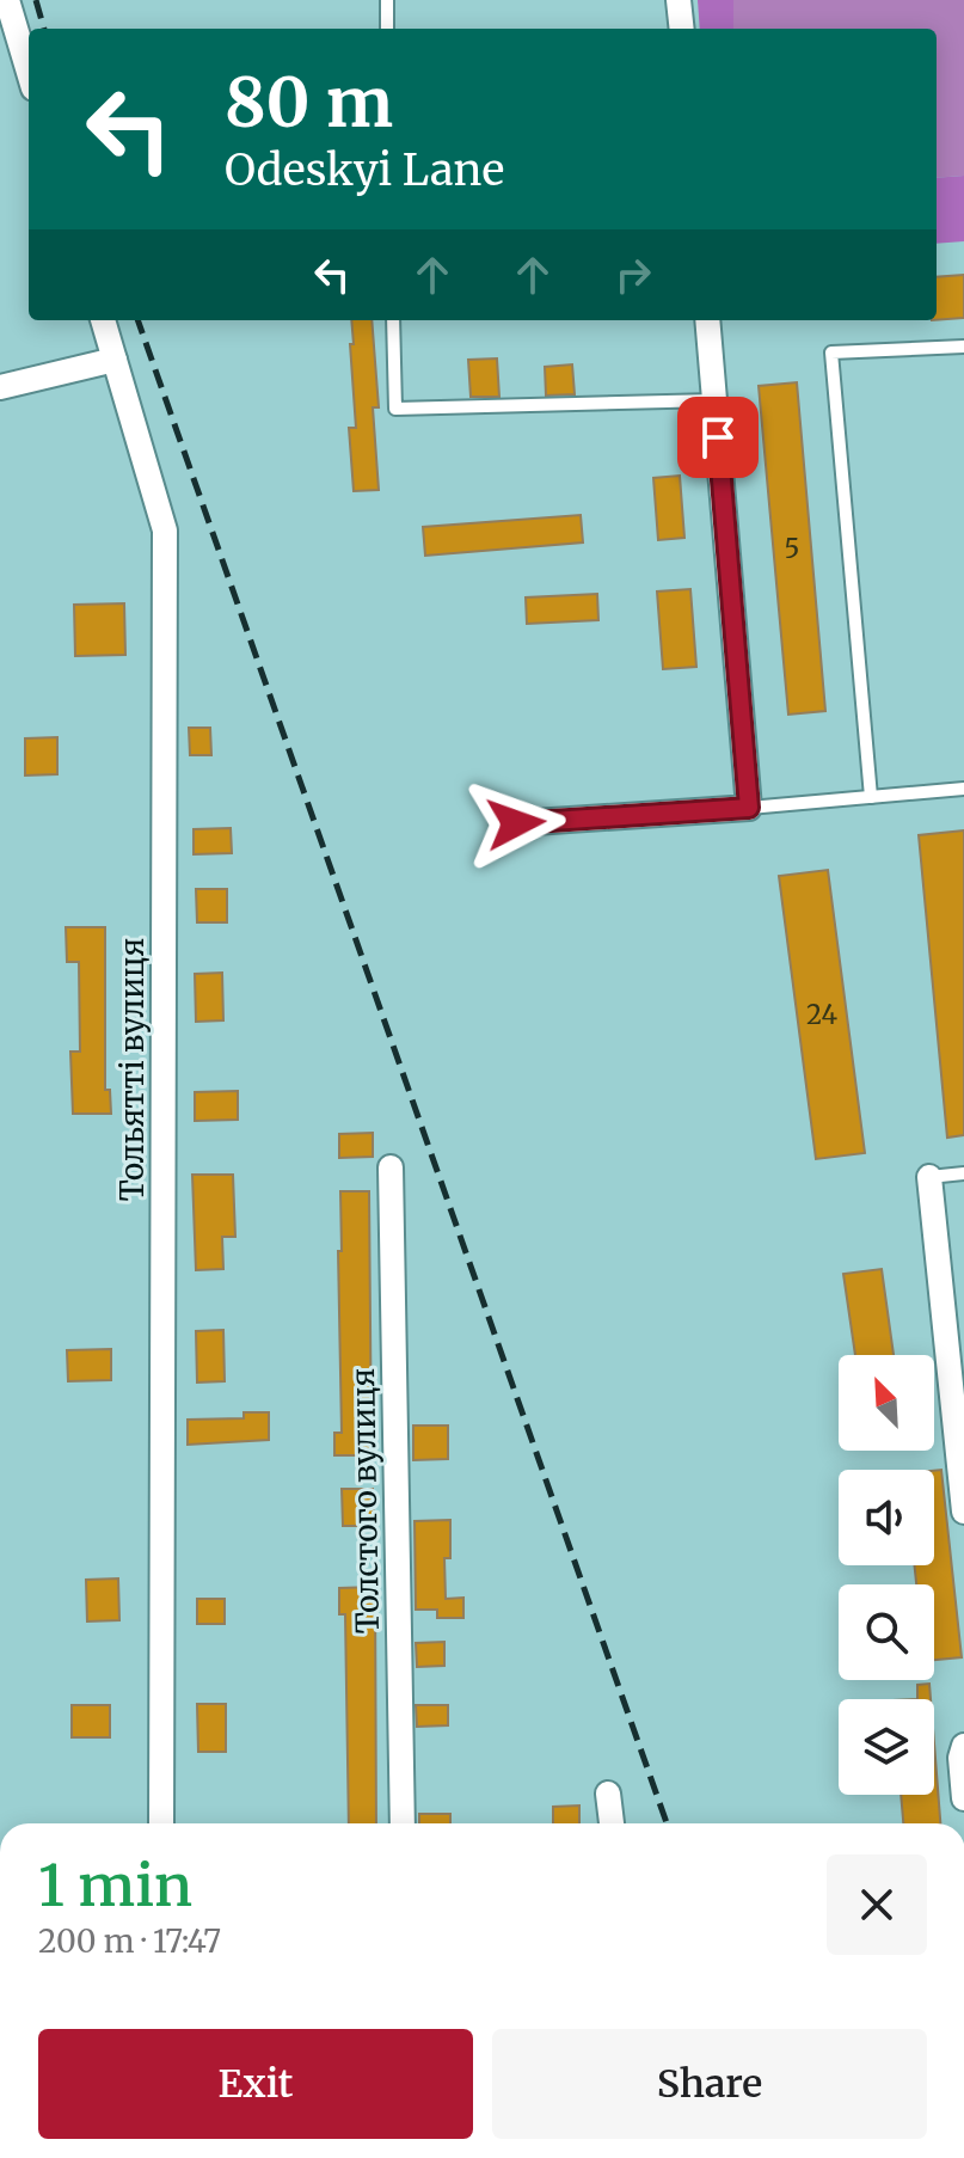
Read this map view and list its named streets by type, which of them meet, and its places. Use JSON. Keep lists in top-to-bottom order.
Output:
{
  "streets": {
    "street": ["Тольятті вулиця", "Толстого вулиця"]
  },
  "house_numbers": ["5", "24"],
  "north": "top left",
  "page": {
    "turn": ["80 m", "Odeskyi Lane"],
    "heading": ["1 min", "200 m · 17:47"],
    "buttons": ["Exit", "Share"]
  }
}
